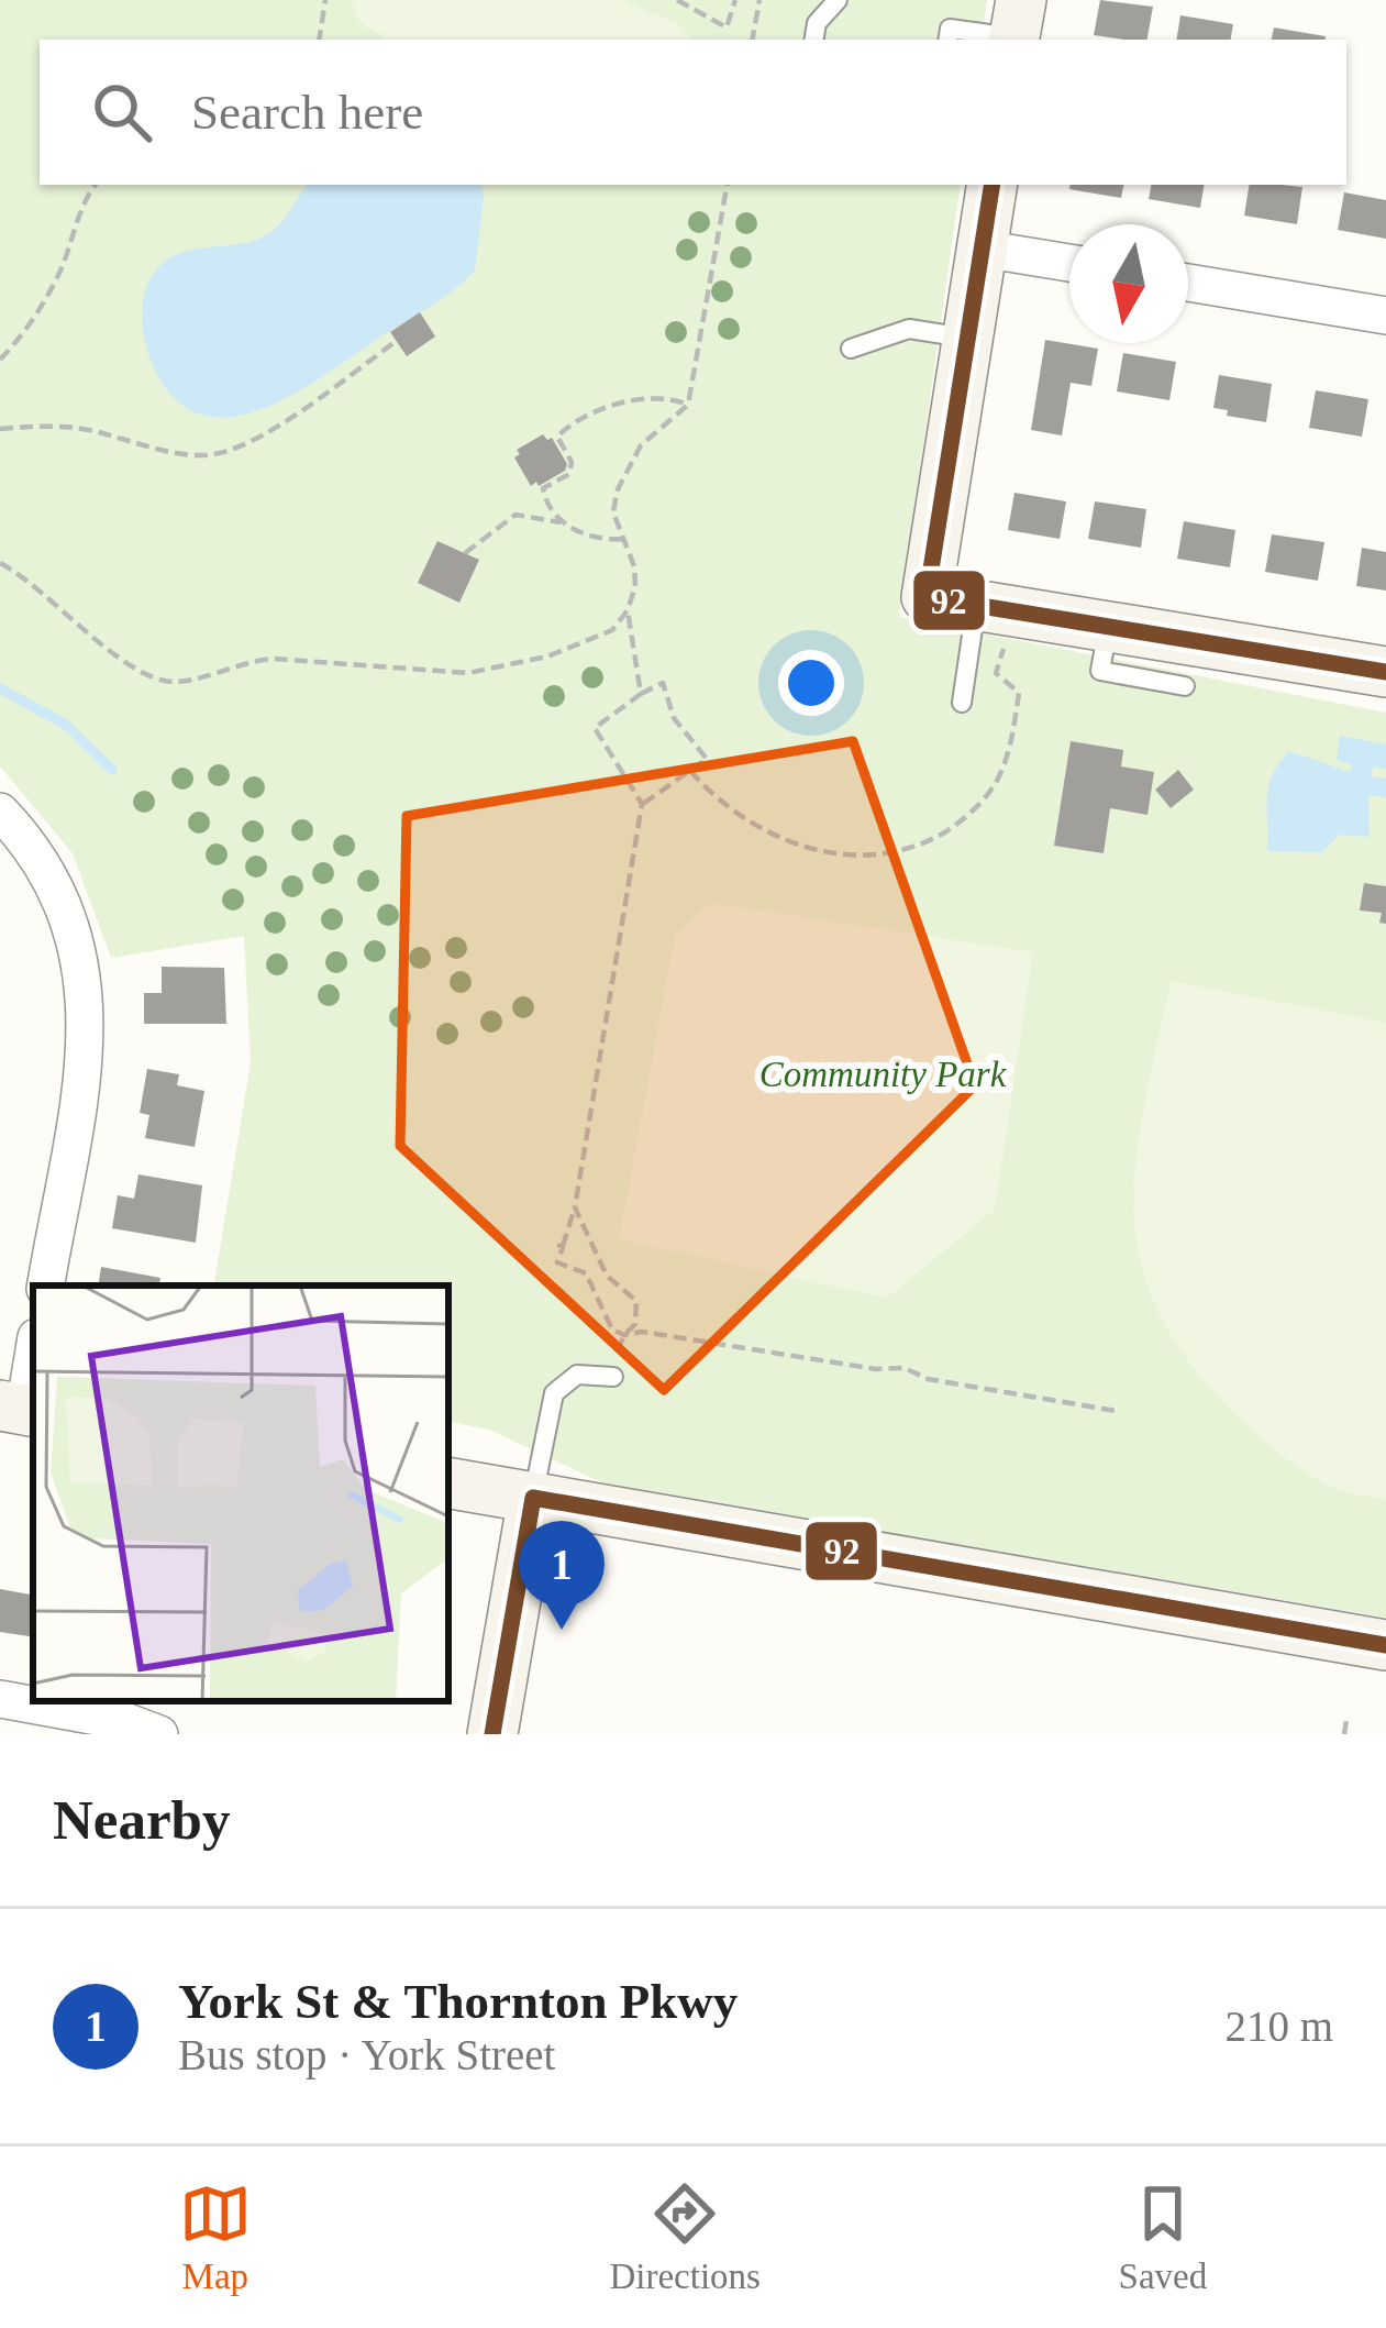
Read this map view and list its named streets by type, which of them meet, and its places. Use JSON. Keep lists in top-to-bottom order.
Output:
{
  "parks": ["Community Park"],
  "lines": ["transit line 92"],
  "north": "bottom",
  "page": {
    "search": "Search here",
    "pins": "1",
    "heading": "Nearby",
    "list": [
      {
        "mark": "1",
        "name": "York St & Thornton Pkwy",
        "note": "Bus stop · York Street",
        "value": "210 m"
      }
    ],
    "nav": ["Map", "Directions", "Saved"]
  }
}
